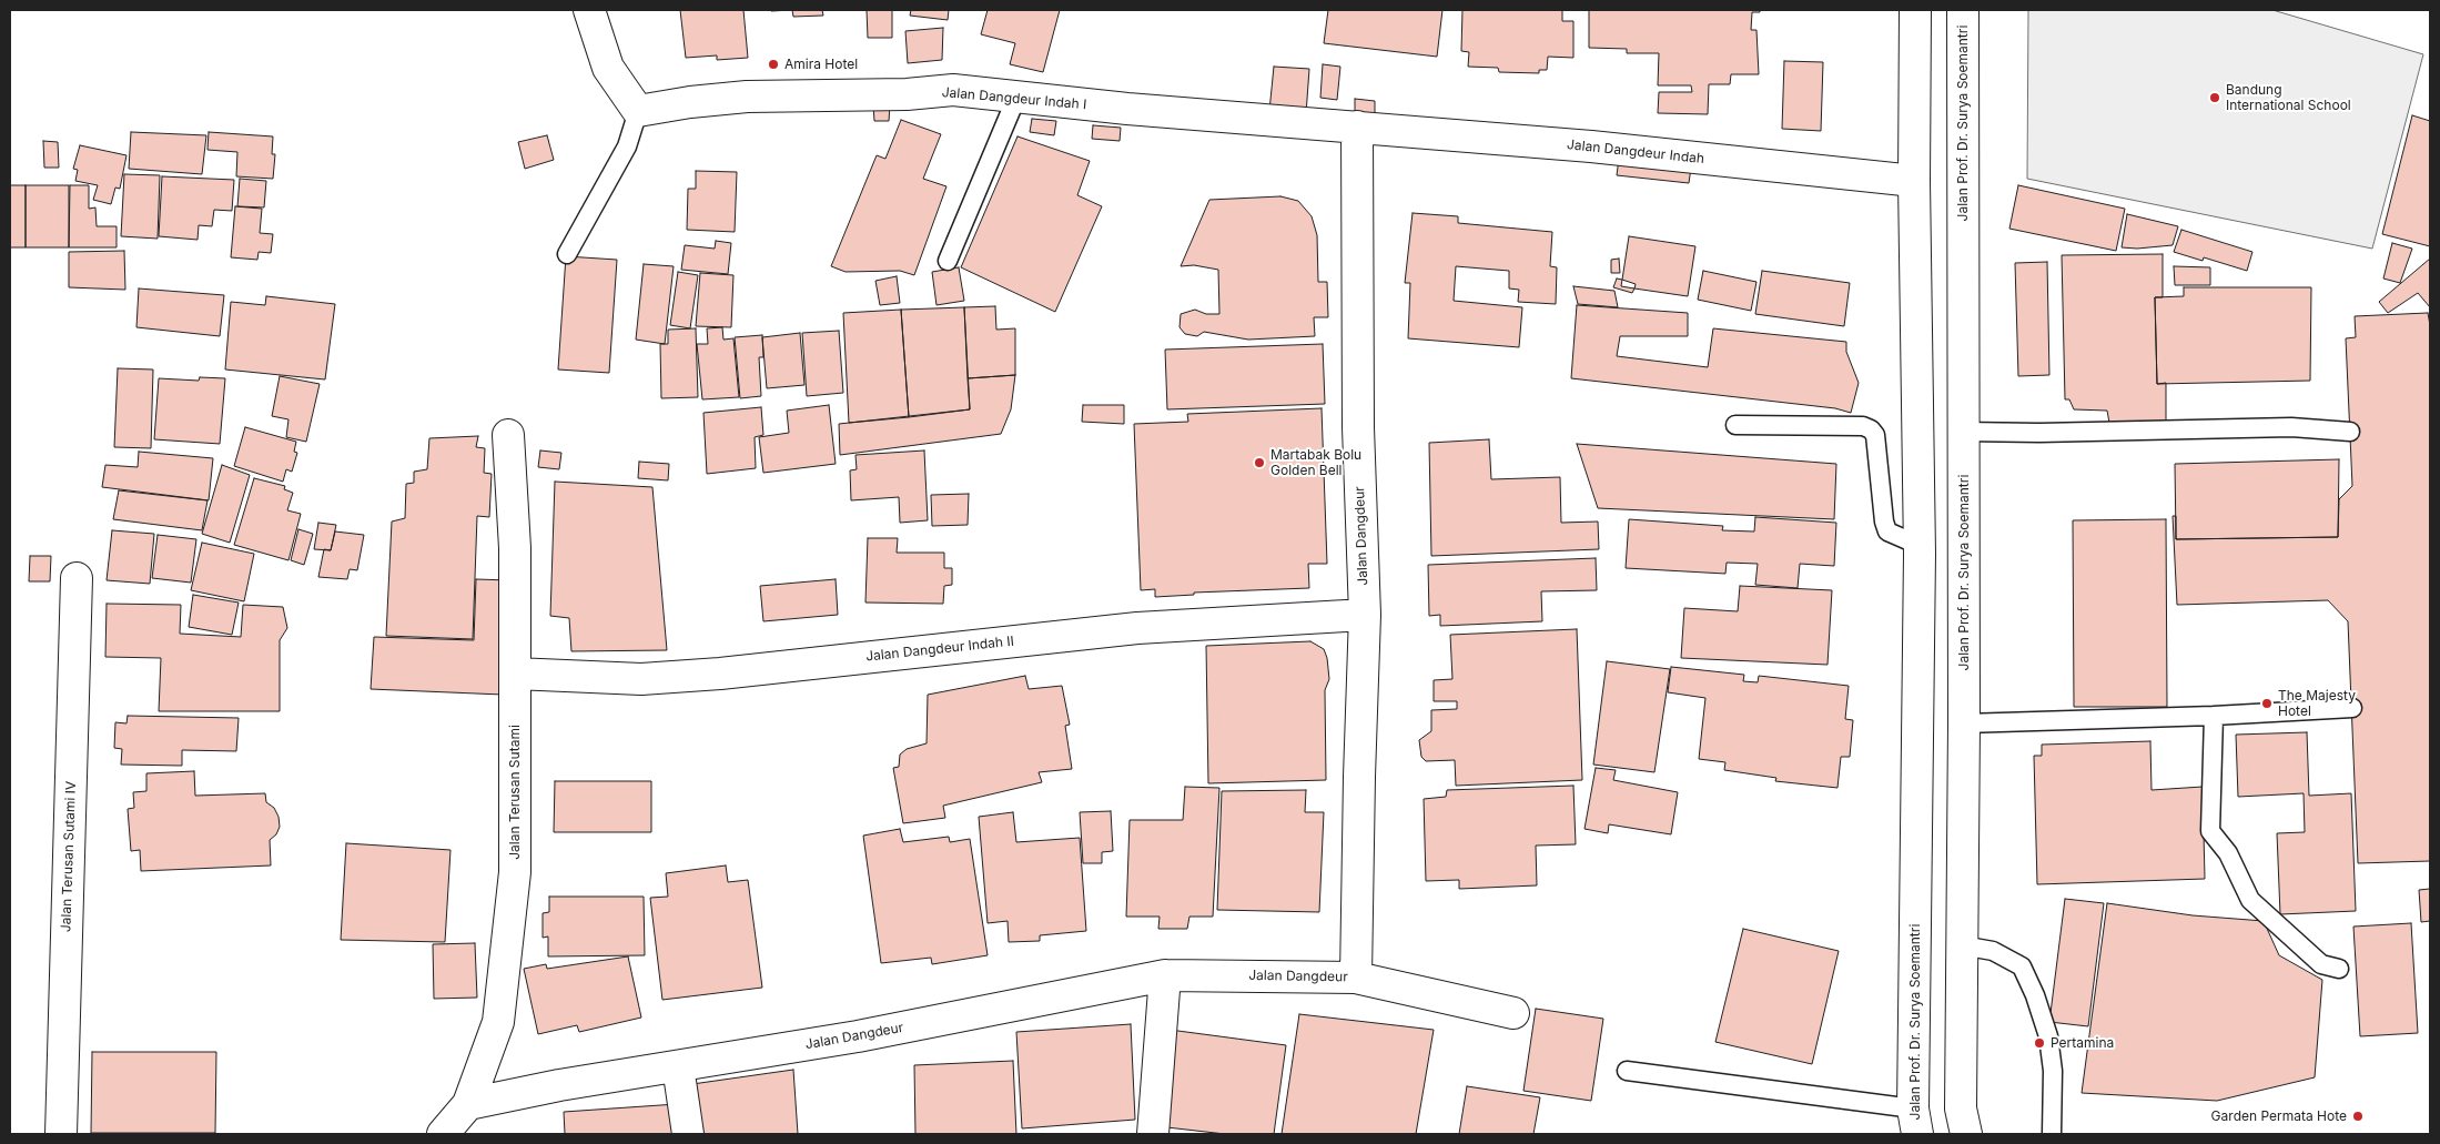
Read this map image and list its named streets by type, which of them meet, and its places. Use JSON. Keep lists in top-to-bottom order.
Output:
{
  "streets": {
    "street": [
      "Jalan Dangdeur Indah I",
      "Jalan Prof. Dr. Surya Soemantri",
      "Jalan Dangdeur Indah",
      "Jalan Dangdeur",
      "Jalan Dangdeur Indah II",
      "Jalan Terusan Sutami",
      "Jalan Terusan Sutami IV"
    ]
  },
  "crossings": [
    ["Jalan Dangdeur Indah I", "Jalan Dangdeur Indah"],
    ["Jalan Dangdeur Indah I", "Jalan Dangdeur"],
    ["Jalan Prof. Dr. Surya Soemantri", "Jalan Dangdeur Indah"],
    ["Jalan Dangdeur Indah", "Jalan Dangdeur"],
    ["Jalan Dangdeur", "Jalan Dangdeur Indah II"],
    ["Jalan Dangdeur", "Jalan Terusan Sutami"],
    ["Jalan Dangdeur Indah II", "Jalan Terusan Sutami"]
  ],
  "places": [
    "Amira Hotel",
    "Bandung International School",
    "Martabak Bolu Golden Bell",
    "The Majesty Hotel",
    "Pertamina",
    "Garden Permata Hote"
  ]
}
